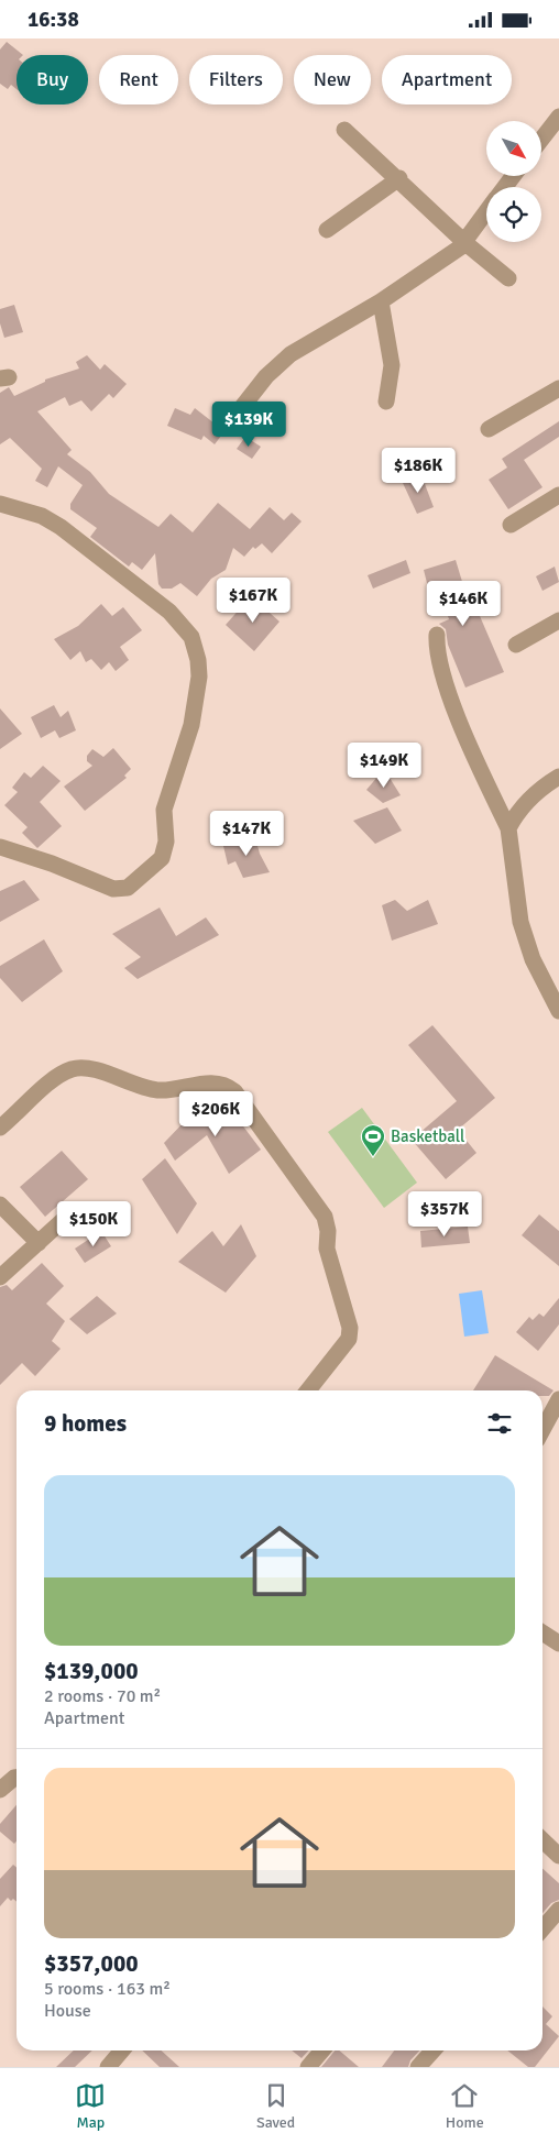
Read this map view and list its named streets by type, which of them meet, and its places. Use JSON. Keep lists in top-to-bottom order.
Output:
{
  "places": {
    "sports": ["Basketball"]
  },
  "north": "bottom right",
  "page": {
    "status": "16:38",
    "chip": [
      "Buy",
      "Rent",
      "Filters",
      "New",
      "Apartment"
    ],
    "price": [
      "$139K",
      "$186K",
      "$167K",
      "$146K",
      "$149K",
      "$147K",
      "$206K",
      "$357K",
      "$150K"
    ],
    "heading": "9 homes",
    "list": [
      {
        "name": "$139,000",
        "note": "2 rooms · 70 m² · Apartment"
      },
      {
        "name": "$357,000",
        "note": "5 rooms · 163 m² · House"
      }
    ],
    "tabs": ["Map", "Saved", "Home"]
  }
}
